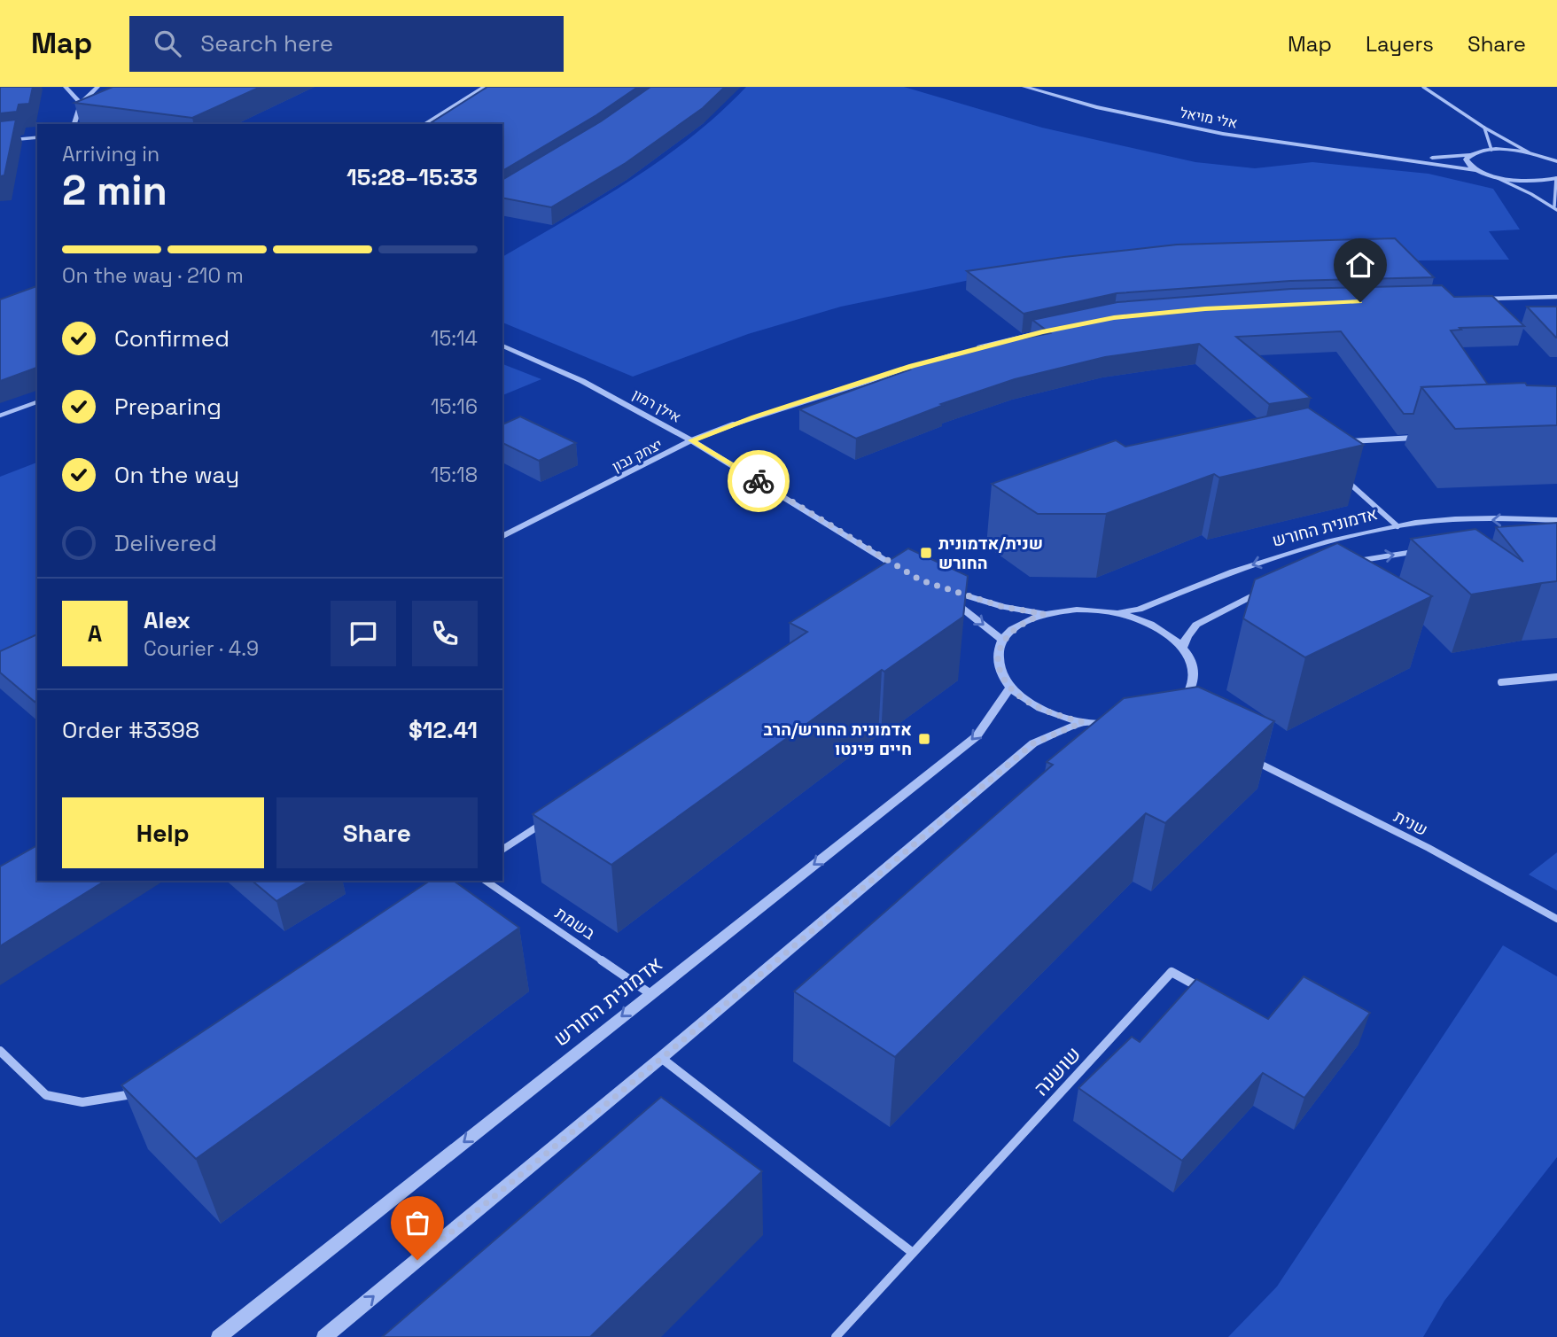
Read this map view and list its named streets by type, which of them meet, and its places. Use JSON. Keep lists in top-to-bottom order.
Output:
{
  "streets": {
    "street": [
      "אלי מויאל",
      "אילן רמון",
      "יצחק נבון",
      "אדמונית החורש",
      "שנית",
      "בשמת",
      "שושנה"
    ]
  },
  "crossings": [
    ["אילן רמון", "יצחק נבון"],
    ["אדמונית החורש", "בשמת"]
  ],
  "places": {
    "transit": ["שנית/אדמונית החורש", "אדמונית החורש/הרב חיים פינטו"]
  },
  "page": {
    "header": "Map",
    "search": "Search here",
    "nav": ["Map", "Layers", "Share"],
    "heading": ["2 min", "Arriving in", "15:28–15:33"],
    "panel": [
      "Alex",
      "Courier · 4.9",
      "Order #3398",
      "$12.41"
    ],
    "bar": "On the way · 210 m",
    "list": [
      ["Confirmed", "15:14"],
      ["Preparing", "15:16"],
      ["On the way", "15:18"],
      "Delivered"
    ],
    "round": "A",
    "buttons": ["Help", "Share"]
  }
}
